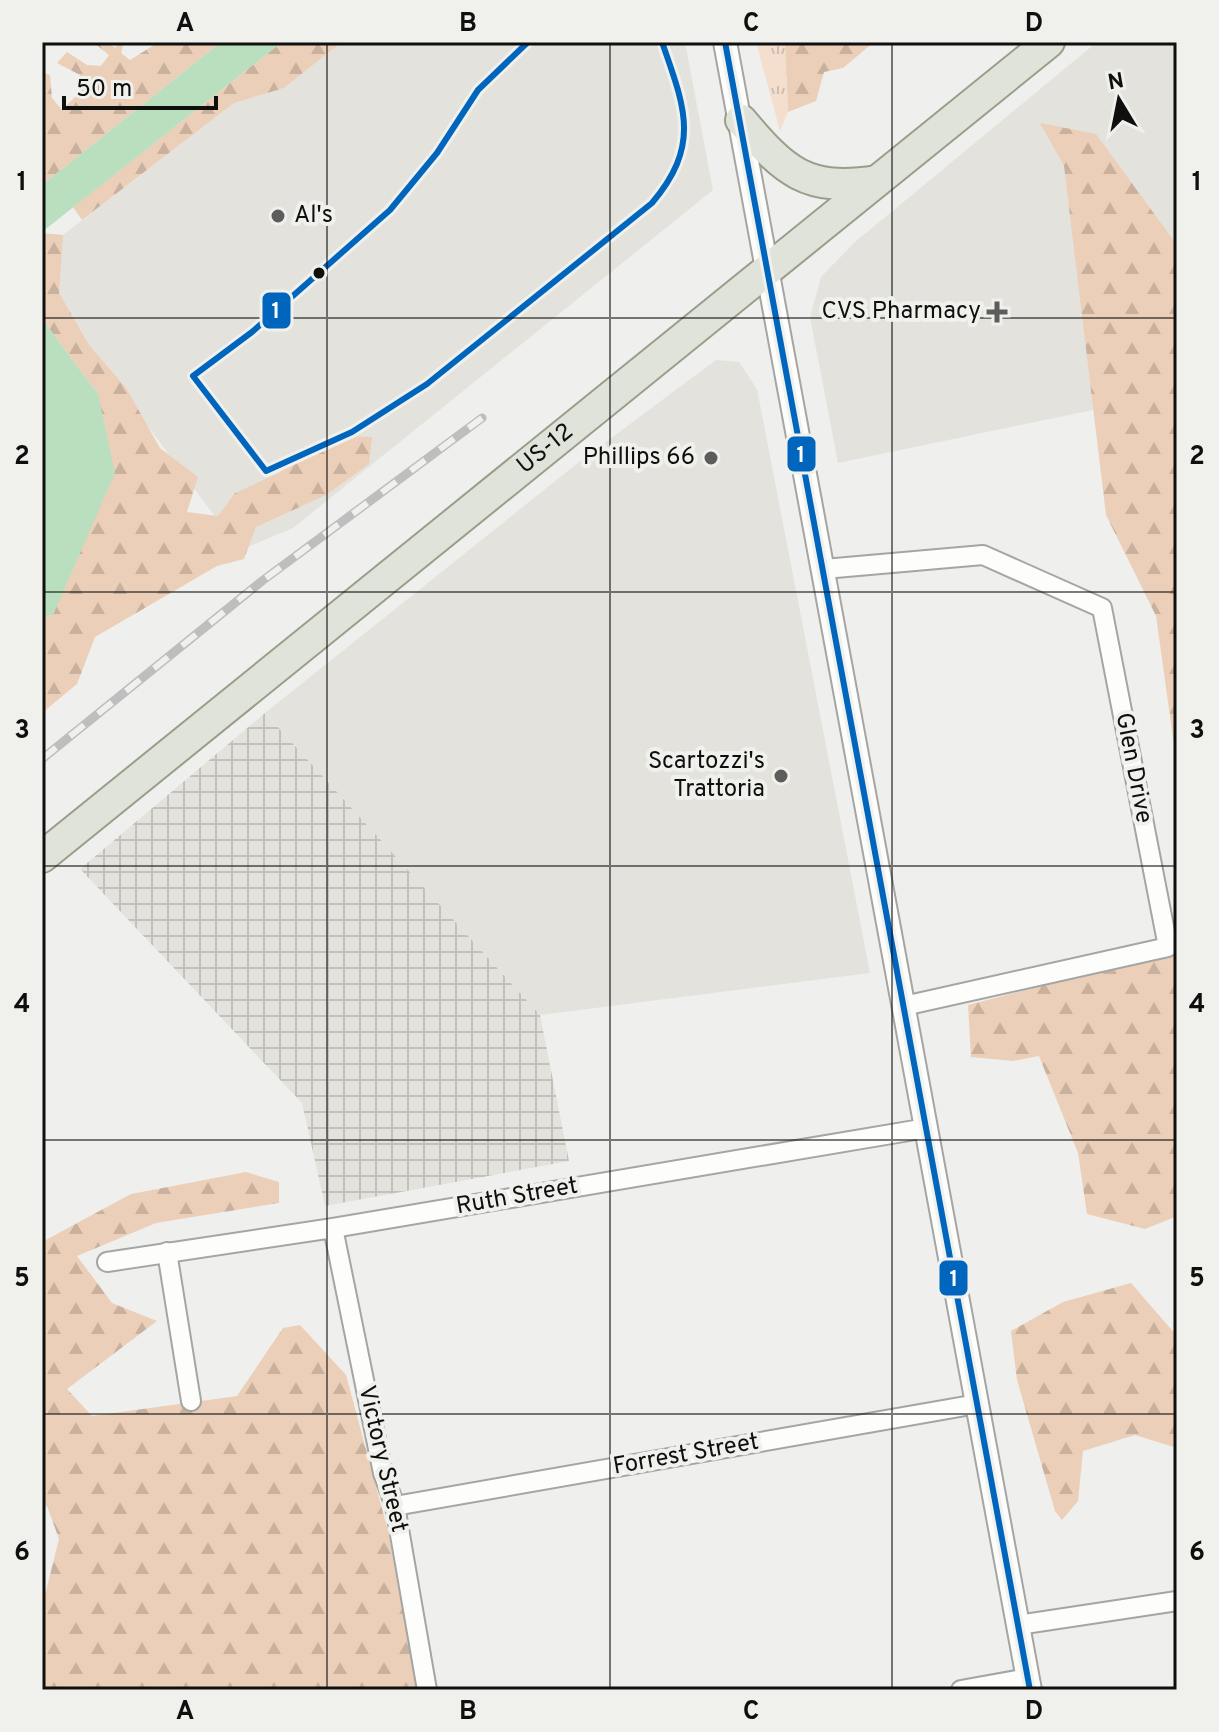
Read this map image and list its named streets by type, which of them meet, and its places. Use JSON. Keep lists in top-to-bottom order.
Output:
{
  "streets": {
    "main road": ["US-12"],
    "street": [
      "Glen Drive",
      "Ruth Street",
      "Forrest Street",
      "Victory Street"
    ]
  },
  "crossings": [
    ["Ruth Street", "Victory Street"],
    ["Forrest Street", "Victory Street"]
  ],
  "places": {
    "other": ["Al's", "Phillips 66", "Scartozzi's Trattoria"],
    "health": ["CVS Pharmacy"]
  },
  "lines": ["transit line 1"],
  "scale_bar": "50 m",
  "north": "top",
  "grid": {
    "columns": [
      "A",
      "B",
      "C",
      "D"
    ],
    "rows": [
      "1",
      "2",
      "3",
      "4",
      "5",
      "6"
    ]
  }
}
